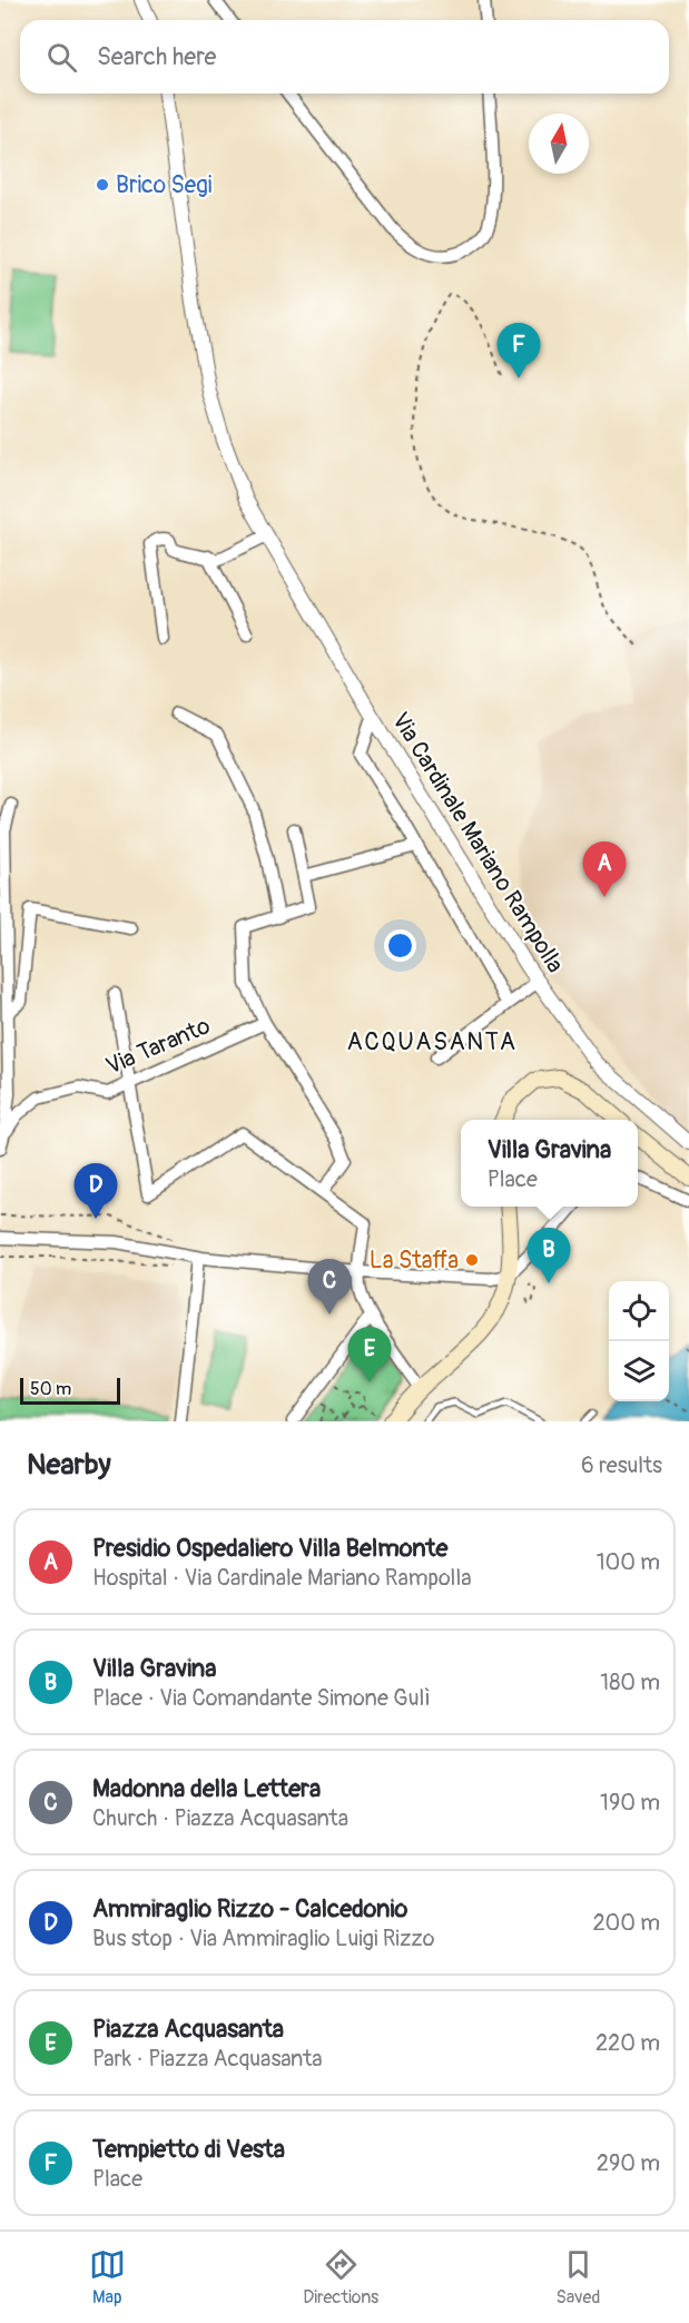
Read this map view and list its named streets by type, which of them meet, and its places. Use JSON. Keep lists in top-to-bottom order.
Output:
{
  "streets": {
    "street": ["Via Cardinale Mariano Rampolla", "Via Taranto"]
  },
  "districts": ["ACQUASANTA"],
  "places": ["Brico Segi", "La Staffa"],
  "scale_bar": "50 m",
  "north": "top",
  "page": {
    "search": "Search here",
    "pins": [
      "F",
      "A",
      "D",
      "B",
      "C",
      "E"
    ],
    "popup": ["Villa Gravina", "Place"],
    "scale": "50 m",
    "heading": ["Nearby", "6 results"],
    "list": [
      {
        "mark": "A",
        "name": "Presidio Ospedaliero Villa Belmonte",
        "note": "Hospital · Via Cardinale Mariano Rampolla",
        "value": "100 m"
      },
      {
        "mark": "B",
        "name": "Villa Gravina",
        "note": "Place · Via Comandante Simone Gulì",
        "value": "180 m"
      },
      {
        "mark": "C",
        "name": "Madonna della Lettera",
        "note": "Church · Piazza Acquasanta",
        "value": "190 m"
      },
      {
        "mark": "D",
        "name": "Ammiraglio Rizzo - Calcedonio",
        "note": "Bus stop · Via Ammiraglio Luigi Rizzo",
        "value": "200 m"
      },
      {
        "mark": "E",
        "name": "Piazza Acquasanta",
        "note": "Park · Piazza Acquasanta",
        "value": "220 m"
      },
      {
        "mark": "F",
        "name": "Tempietto di Vesta",
        "note": "Place",
        "value": "290 m"
      }
    ],
    "nav": ["Map", "Directions", "Saved"]
  }
}
